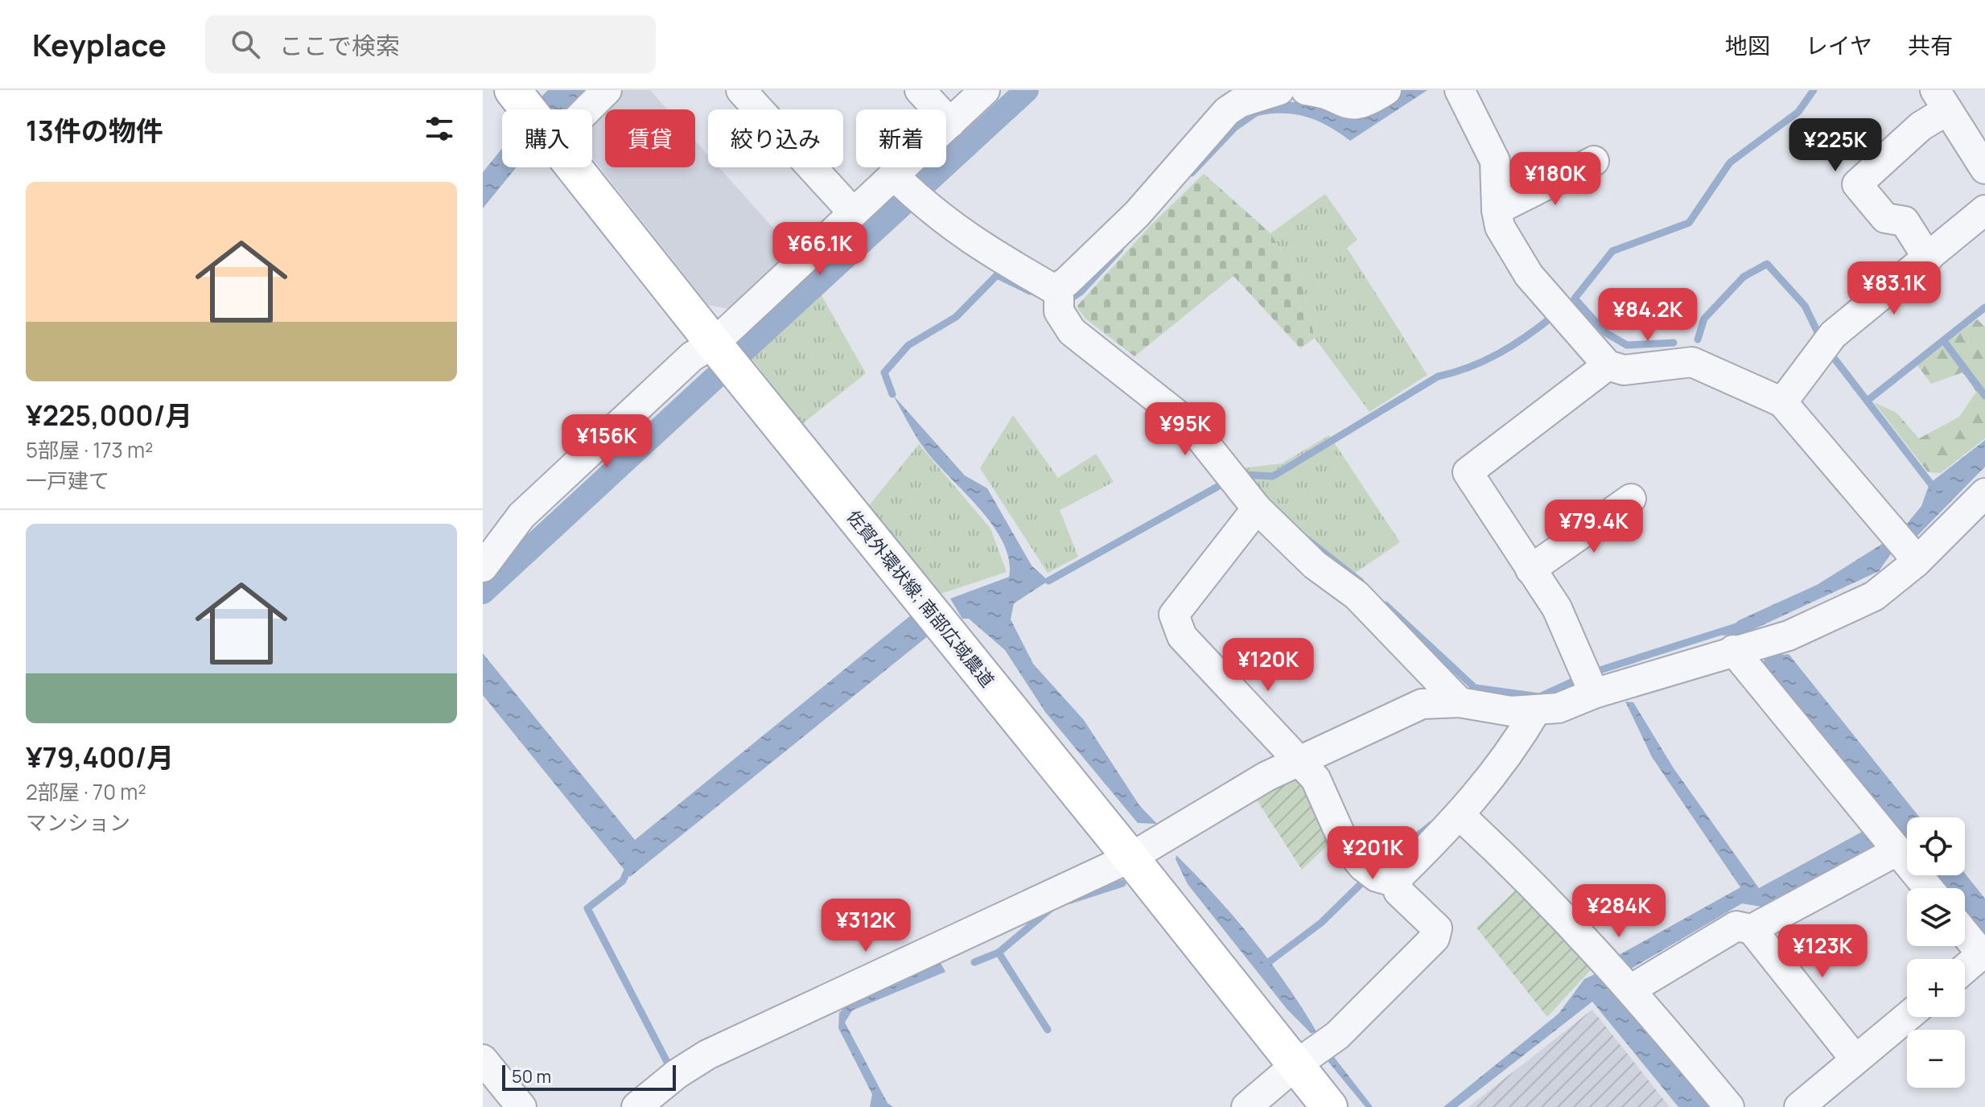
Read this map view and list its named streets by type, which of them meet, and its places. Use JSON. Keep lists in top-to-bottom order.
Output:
{
  "streets": {
    "main road": ["佐賀外環状線; 南部広域農道"]
  },
  "scale_bar": "50 m",
  "page": {
    "header": "Keyplace",
    "search": "ここで検索",
    "nav": ["地図", "レイヤ", "共有"],
    "heading": "13件の物件",
    "chip": [
      "購入",
      "賃貸",
      "絞り込み",
      "新着"
    ],
    "price": [
      "¥225K",
      "¥180K",
      "¥66.1K",
      "¥83.1K",
      "¥84.2K",
      "¥95K",
      "¥156K",
      "¥79.4K",
      "¥120K",
      "¥201K",
      "¥284K",
      "¥312K",
      "¥123K"
    ],
    "list": [
      {
        "name": "¥225,000/月",
        "note": "5部屋 · 173 m² · 一戸建て"
      },
      {
        "name": "¥79,400/月",
        "note": "2部屋 · 70 m² · マンション"
      }
    ],
    "map_buttons": ["+", "−"],
    "scale": "50 m"
  }
}
